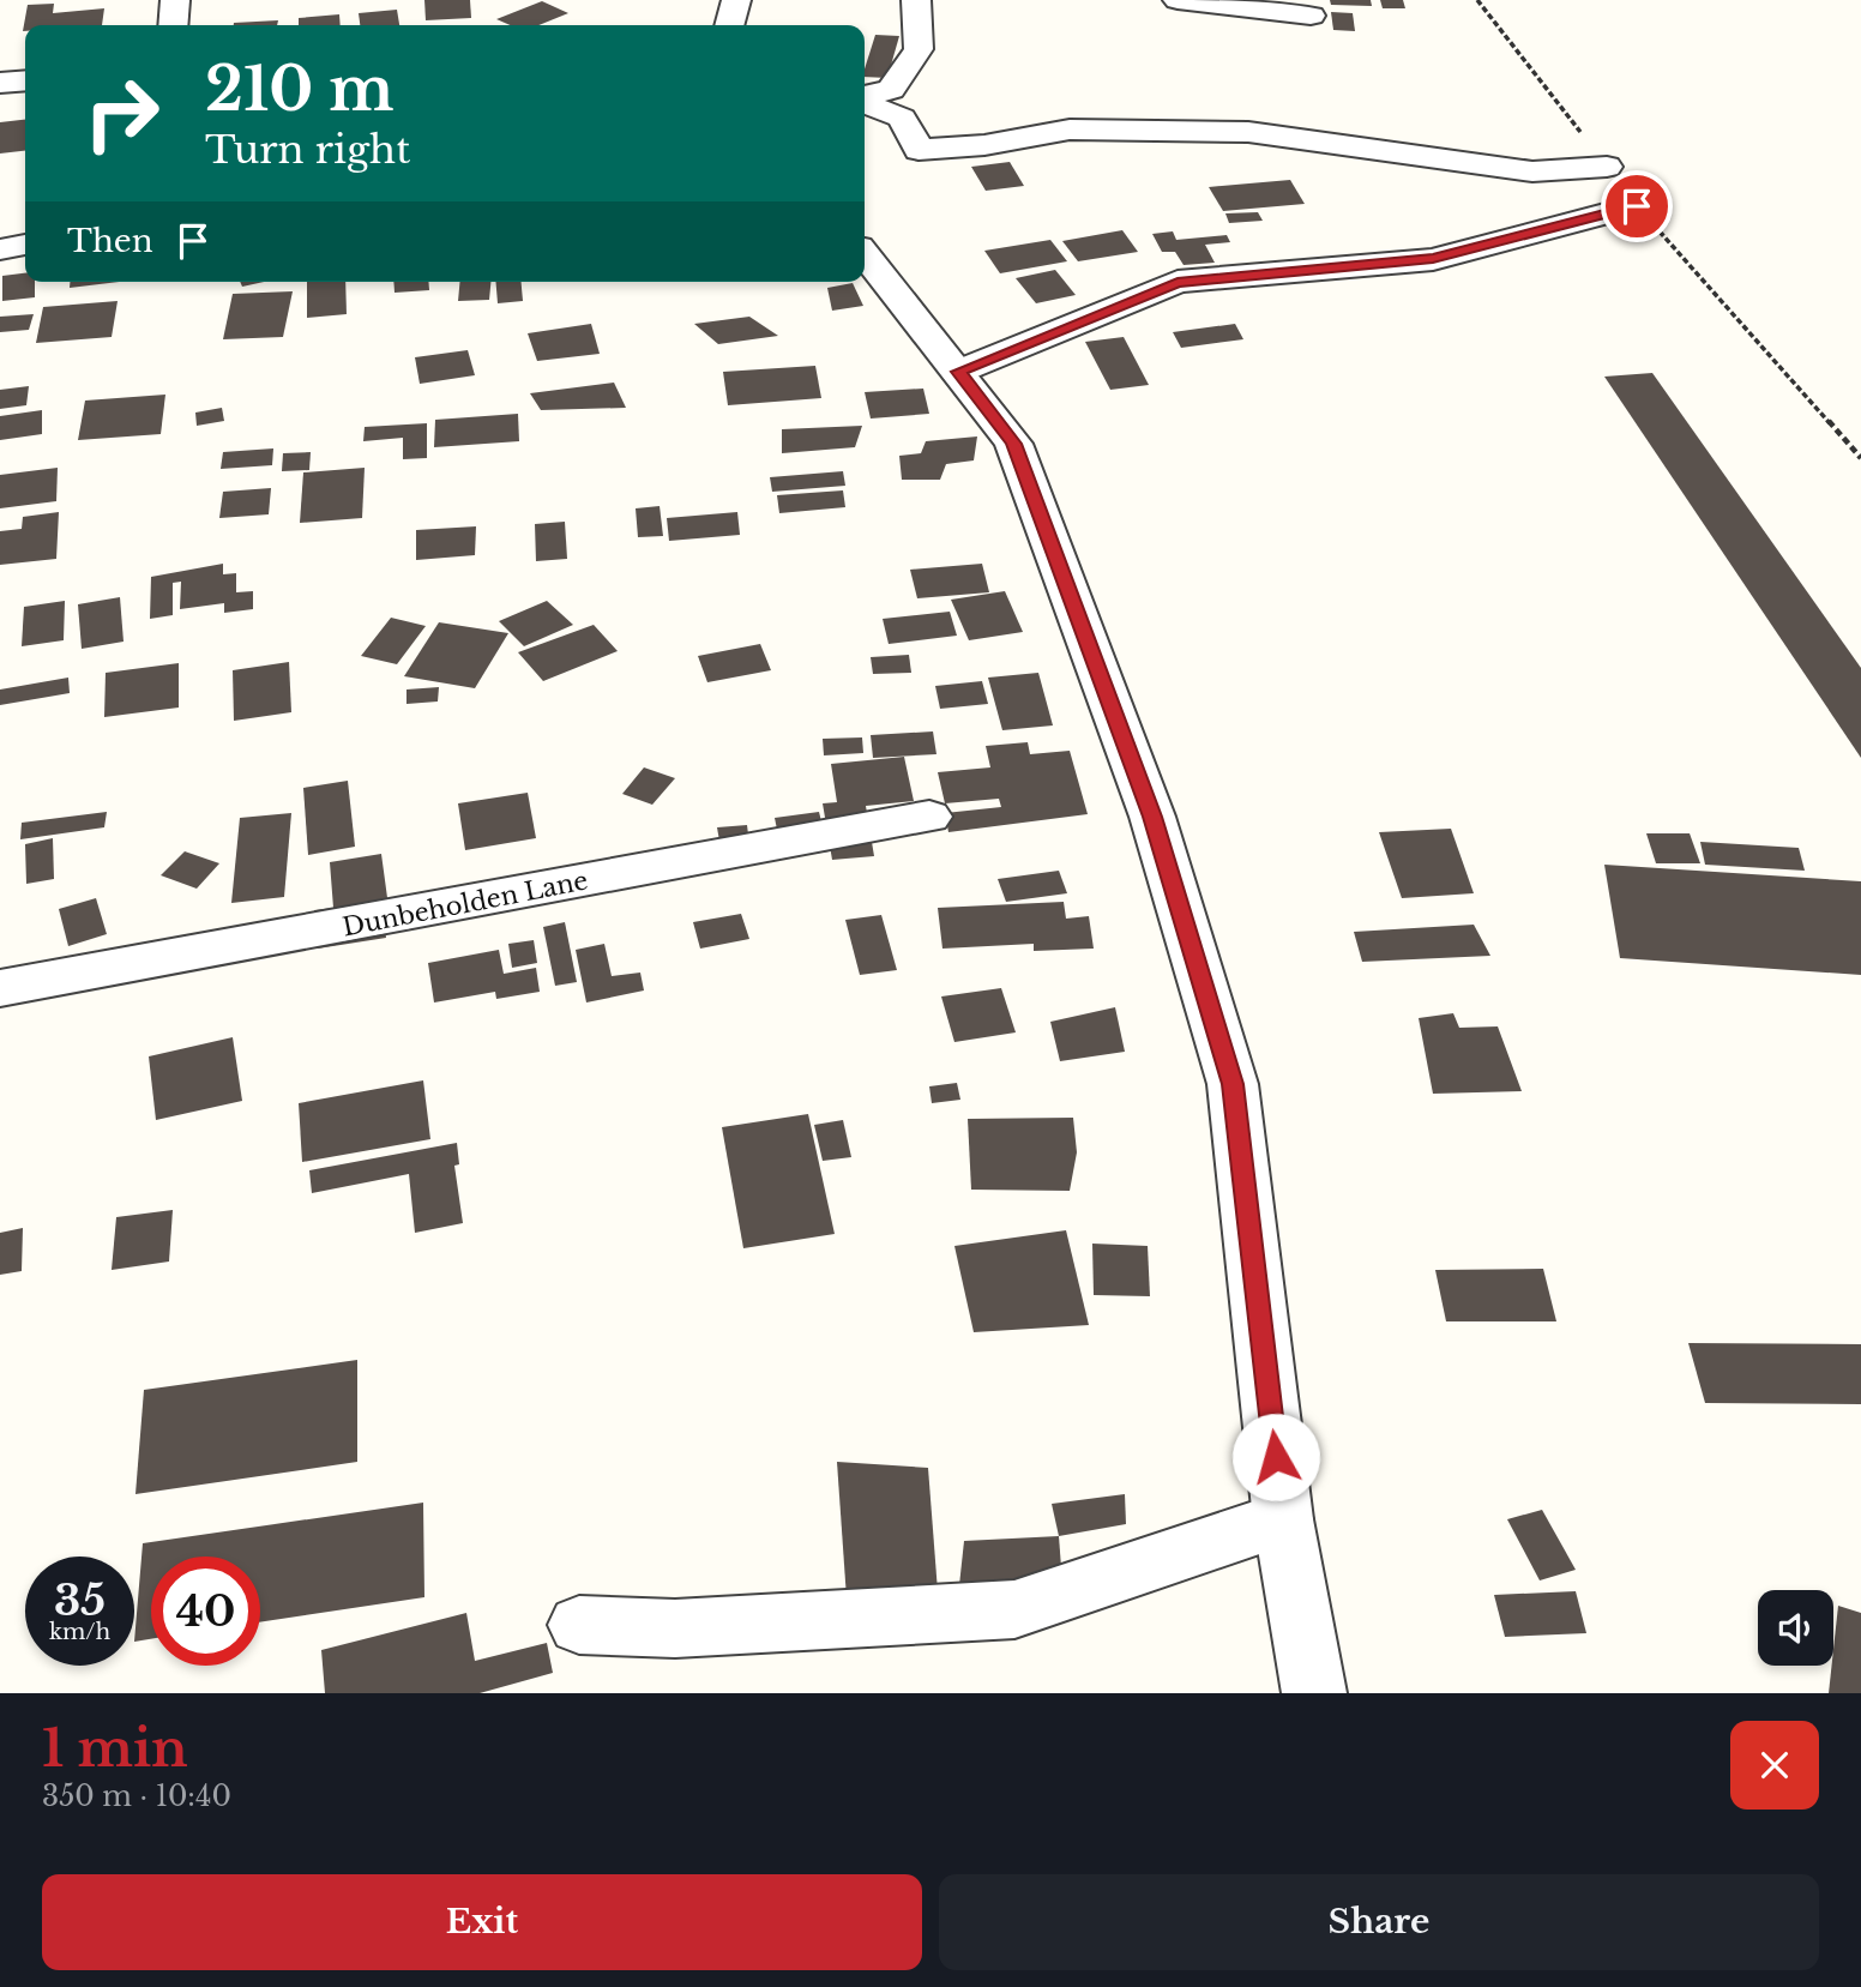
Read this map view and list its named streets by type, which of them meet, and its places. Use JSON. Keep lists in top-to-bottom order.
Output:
{
  "streets": {
    "street": ["Dunbeholden Lane"]
  },
  "page": {
    "turn": ["210 m", "Turn right"],
    "then": "Then",
    "speed": "35 km/h",
    "limit": "40",
    "heading": ["1 min", "350 m · 10:40"],
    "buttons": ["Exit", "Share"]
  }
}
